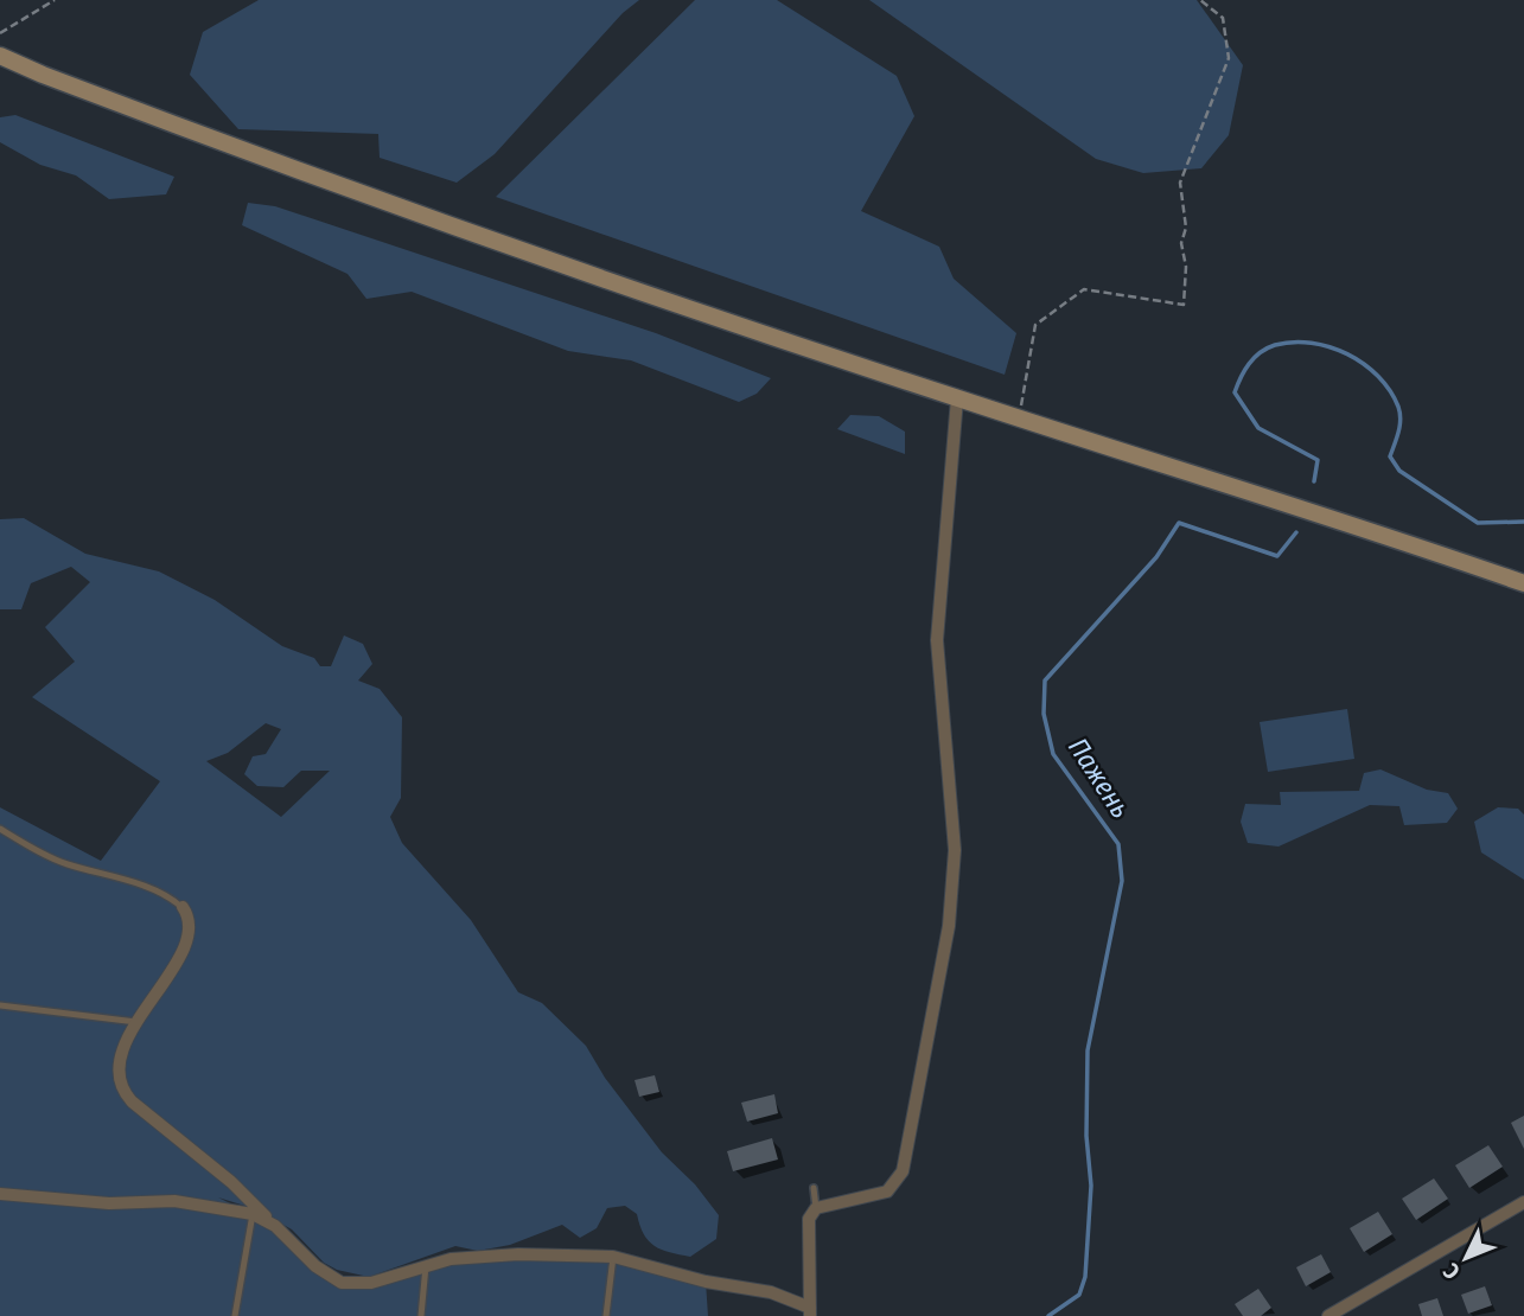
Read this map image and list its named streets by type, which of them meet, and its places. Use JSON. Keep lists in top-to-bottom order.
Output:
{
  "water": ["Пажень"],
  "north": "bottom left"
}
